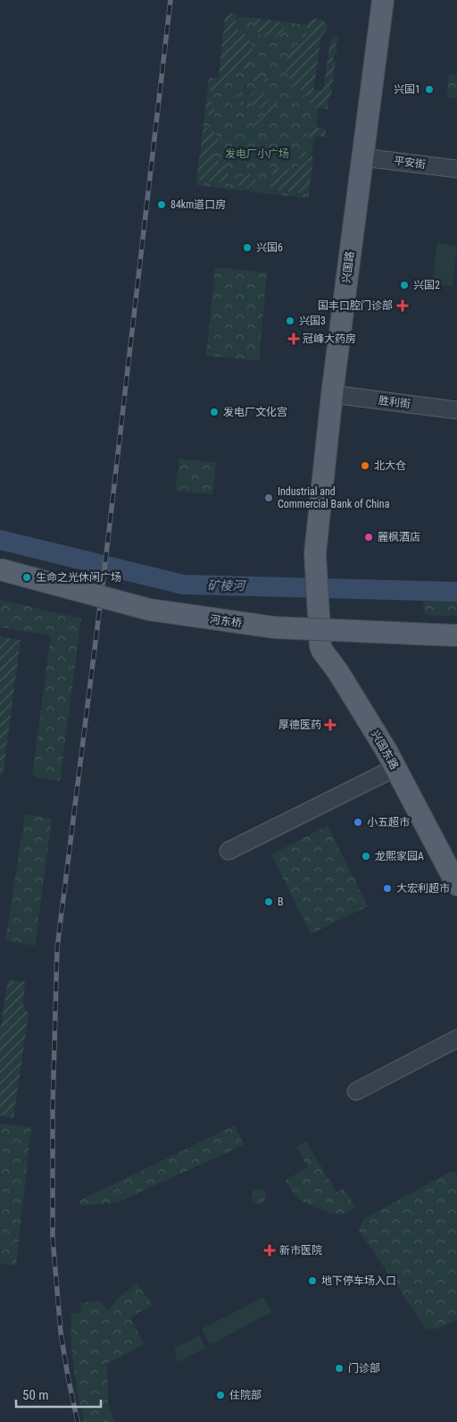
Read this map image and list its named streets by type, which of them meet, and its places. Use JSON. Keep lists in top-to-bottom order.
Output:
{
  "streets": {
    "main road": ["兴国路", "河东桥", "兴国东路"],
    "street": ["平安街", "胜利街"]
  },
  "crossings": [
    ["平安街", "兴国路"],
    ["兴国路", "胜利街"],
    ["兴国路", "兴国东路"]
  ],
  "water": ["矿棱河"],
  "parks": ["发电厂小广场"],
  "places": {
    "other": [
      "兴国1",
      "84km道口房",
      "兴国6",
      "兴国2",
      "兴国3",
      "发电厂文化宫",
      "北大仓",
      "Industrial and Commercial Bank of China",
      "麗枫酒店",
      "生命之光休闲广场",
      "小五超市",
      "龙熙家园A",
      "大宏利超市",
      "B",
      "地下停车场入口",
      "门诊部",
      "住院部"
    ],
    "health": [
      "国丰口腔门诊部",
      "冠峰大药房",
      "厚德医药",
      "新市医院"
    ]
  },
  "scale_bar": "50 m"
}
